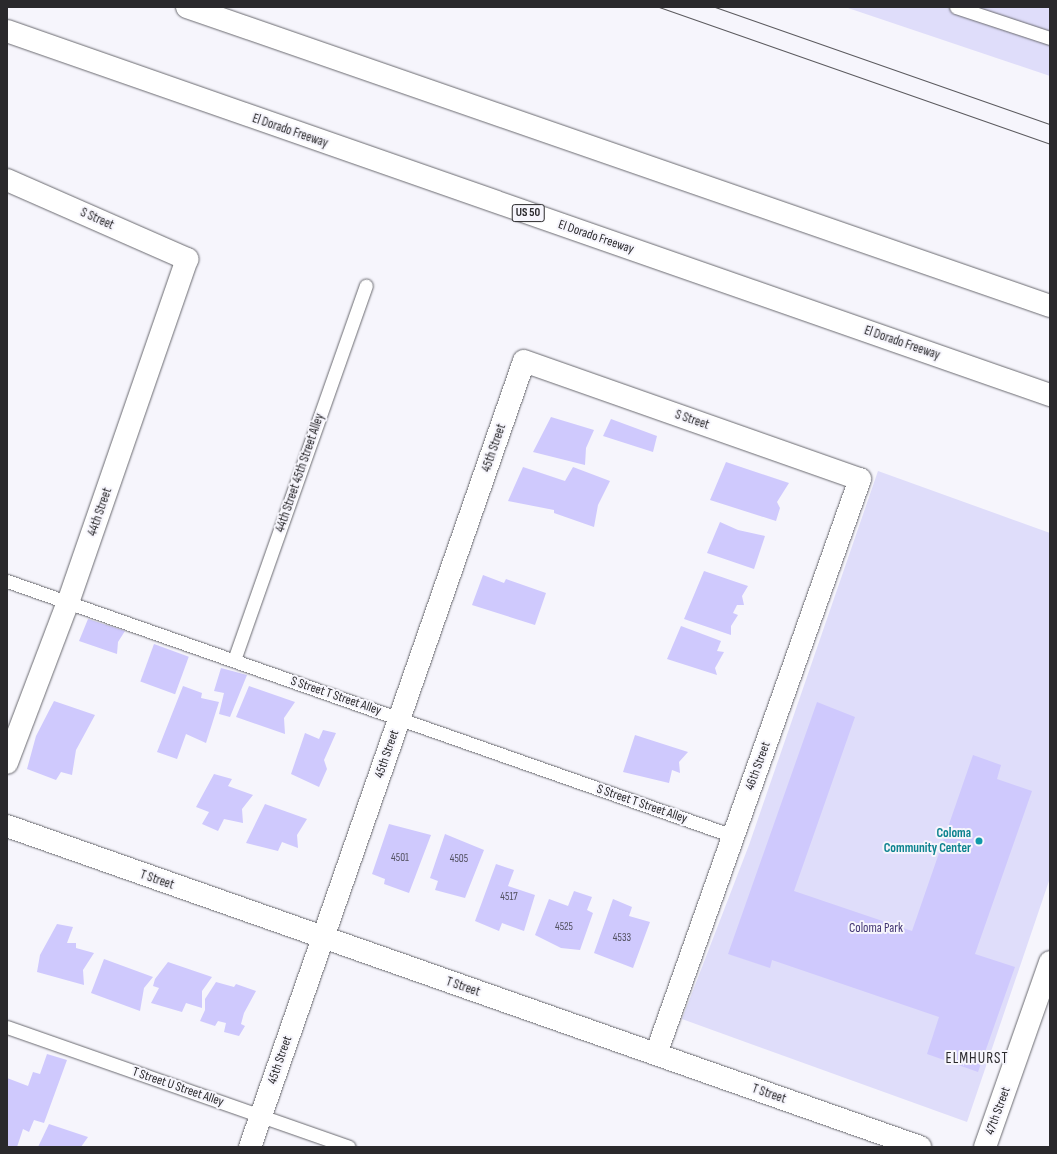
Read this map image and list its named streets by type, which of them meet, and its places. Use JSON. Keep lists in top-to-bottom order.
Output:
{
  "streets": {
    "main road": [
      "El Dorado Freeway",
      "US 50",
      "S Street",
      "45th Street",
      "44th Street",
      "46th Street",
      "T Street",
      "47th Street"
    ],
    "lane": ["44th Street 45th Street Alley", "S Street T Street Alley", "T Street U Street Alley"]
  },
  "crossings": [
    ["S Street", "45th Street"],
    ["S Street", "44th Street"],
    ["S Street", "46th Street"],
    ["45th Street", "S Street T Street Alley"],
    ["45th Street", "T Street"],
    ["45th Street", "T Street U Street Alley"],
    ["44th Street 45th Street Alley", "S Street T Street Alley"],
    ["44th Street", "S Street T Street Alley"],
    ["S Street T Street Alley", "46th Street"],
    ["46th Street", "T Street"]
  ],
  "districts": ["ELMHURST"],
  "parks": ["Coloma Park"],
  "places": ["Coloma Community Center"],
  "house_numbers": [
    "4501",
    "4505",
    "4517",
    "4525",
    "4533"
  ]
}
